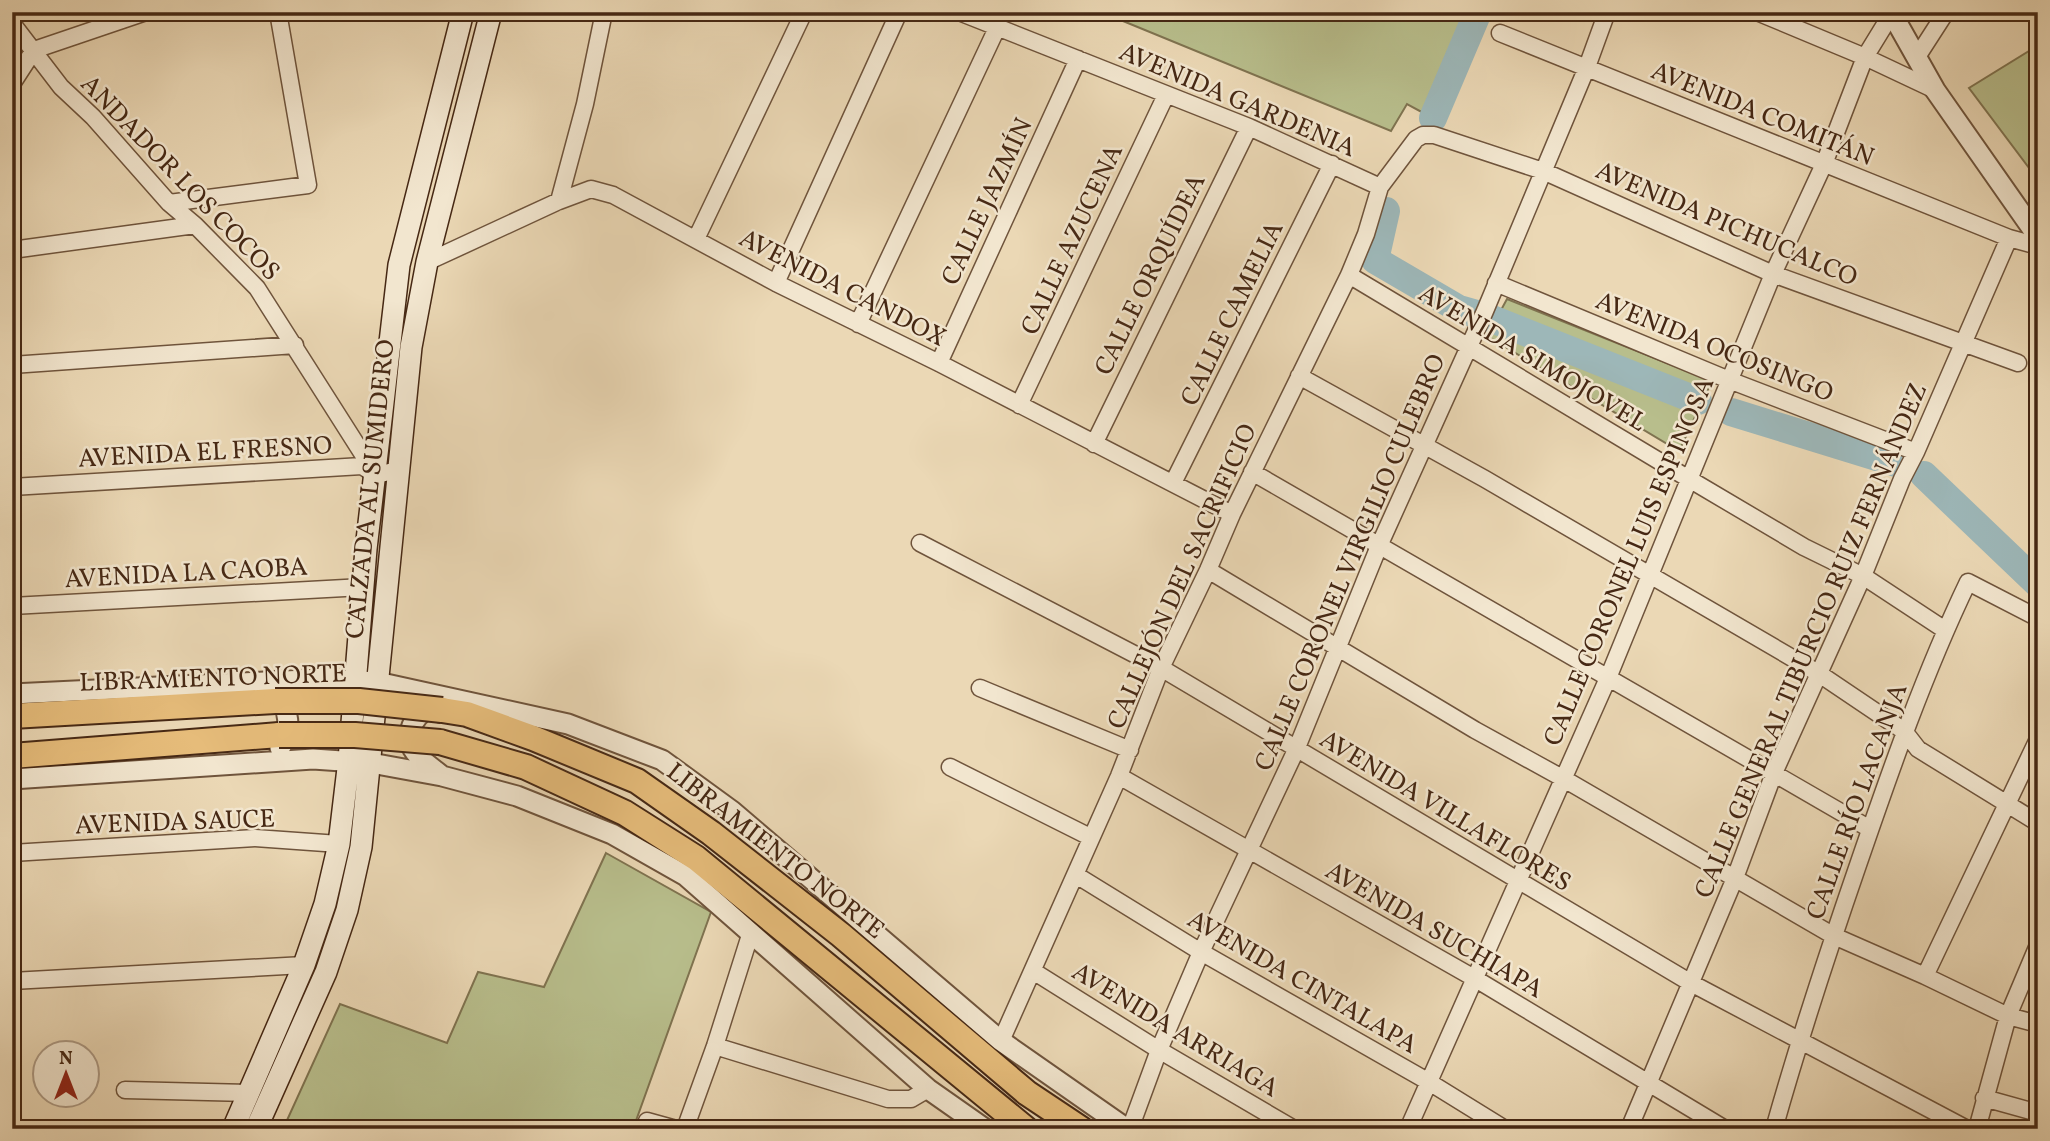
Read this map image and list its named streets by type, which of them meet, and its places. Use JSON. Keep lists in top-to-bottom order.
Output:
{
  "streets": {
    "highway": ["LIBRAMIENTO NORTE"],
    "main road": ["CALZADA AL SUMIDERO"],
    "street": [
      "AVENIDA GARDENIA",
      "AVENIDA COMITÁN",
      "ANDADOR LOS COCOS",
      "CALLE JAZMÍN",
      "AVENIDA PICHUCALCO",
      "CALLE AZUCENA",
      "CALLE ORQUÍDEA",
      "AVENIDA CANDOX",
      "CALLE CAMELIA",
      "AVENIDA OCOSINGO",
      "AVENIDA SIMOJOVEL",
      "AVENIDA EL FRESNO",
      "CALLE CORONEL LUIS ESPINOSA",
      "CALLE CORONEL VIRGILIO CULEBRO",
      "AVENIDA LA CAOBA",
      "CALLEJÓN DEL SACRIFICIO",
      "CALLE GENERAL TIBURCIO RUIZ FERNÁNDEZ",
      "CALLE RÍO LACANJA",
      "AVENIDA VILLAFLORES",
      "AVENIDA SAUCE",
      "AVENIDA SUCHIAPA",
      "AVENIDA CINTALAPA",
      "AVENIDA ARRIAGA"
    ]
  },
  "crossings": [
    ["AVENIDA GARDENIA", "CALLE JAZMÍN"],
    ["AVENIDA GARDENIA", "CALLE AZUCENA"],
    ["AVENIDA GARDENIA", "CALLE ORQUÍDEA"],
    ["AVENIDA GARDENIA", "CALLE CAMELIA"],
    ["AVENIDA GARDENIA", "CALLEJÓN DEL SACRIFICIO"],
    ["AVENIDA COMITÁN", "CALLE CORONEL LUIS ESPINOSA"],
    ["AVENIDA COMITÁN", "CALLE CORONEL VIRGILIO CULEBRO"],
    ["AVENIDA COMITÁN", "CALLE GENERAL TIBURCIO RUIZ FERNÁNDEZ"],
    ["ANDADOR LOS COCOS", "AVENIDA EL FRESNO"],
    ["CALLE JAZMÍN", "AVENIDA CANDOX"],
    ["AVENIDA PICHUCALCO", "CALLE CORONEL LUIS ESPINOSA"],
    ["AVENIDA PICHUCALCO", "CALLE CORONEL VIRGILIO CULEBRO"],
    ["AVENIDA PICHUCALCO", "CALLEJÓN DEL SACRIFICIO"],
    ["AVENIDA PICHUCALCO", "CALLE GENERAL TIBURCIO RUIZ FERNÁNDEZ"],
    ["CALLE AZUCENA", "AVENIDA CANDOX"],
    ["CALLE ORQUÍDEA", "AVENIDA CANDOX"],
    ["AVENIDA CANDOX", "CALLE CAMELIA"],
    ["AVENIDA CANDOX", "CALZADA AL SUMIDERO"],
    ["AVENIDA CANDOX", "CALLEJÓN DEL SACRIFICIO"],
    ["AVENIDA OCOSINGO", "CALLE CORONEL LUIS ESPINOSA"],
    ["AVENIDA OCOSINGO", "CALLE CORONEL VIRGILIO CULEBRO"],
    ["AVENIDA OCOSINGO", "CALLE GENERAL TIBURCIO RUIZ FERNÁNDEZ"],
    ["AVENIDA SIMOJOVEL", "CALLE CORONEL LUIS ESPINOSA"],
    ["AVENIDA SIMOJOVEL", "CALLE CORONEL VIRGILIO CULEBRO"],
    ["AVENIDA SIMOJOVEL", "CALLEJÓN DEL SACRIFICIO"],
    ["AVENIDA SIMOJOVEL", "CALLE GENERAL TIBURCIO RUIZ FERNÁNDEZ"],
    ["AVENIDA SIMOJOVEL", "CALLE RÍO LACANJA"],
    ["AVENIDA EL FRESNO", "CALZADA AL SUMIDERO"],
    ["CALLE CORONEL LUIS ESPINOSA", "AVENIDA VILLAFLORES"],
    ["CALLE CORONEL LUIS ESPINOSA", "AVENIDA SUCHIAPA"],
    ["CALLE CORONEL LUIS ESPINOSA", "AVENIDA CINTALAPA"],
    ["CALLE CORONEL VIRGILIO CULEBRO", "AVENIDA VILLAFLORES"],
    ["CALLE CORONEL VIRGILIO CULEBRO", "AVENIDA SUCHIAPA"],
    ["CALLE CORONEL VIRGILIO CULEBRO", "AVENIDA CINTALAPA"],
    ["CALLE CORONEL VIRGILIO CULEBRO", "AVENIDA ARRIAGA"],
    ["CALLEJÓN DEL SACRIFICIO", "AVENIDA VILLAFLORES"],
    ["CALLEJÓN DEL SACRIFICIO", "AVENIDA SUCHIAPA"],
    ["CALLEJÓN DEL SACRIFICIO", "AVENIDA CINTALAPA"],
    ["CALLEJÓN DEL SACRIFICIO", "AVENIDA ARRIAGA"],
    ["CALLE GENERAL TIBURCIO RUIZ FERNÁNDEZ", "AVENIDA VILLAFLORES"],
    ["CALLE GENERAL TIBURCIO RUIZ FERNÁNDEZ", "AVENIDA SUCHIAPA"],
    ["CALLE RÍO LACANJA", "AVENIDA VILLAFLORES"]
  ],
  "north": "top"
}
